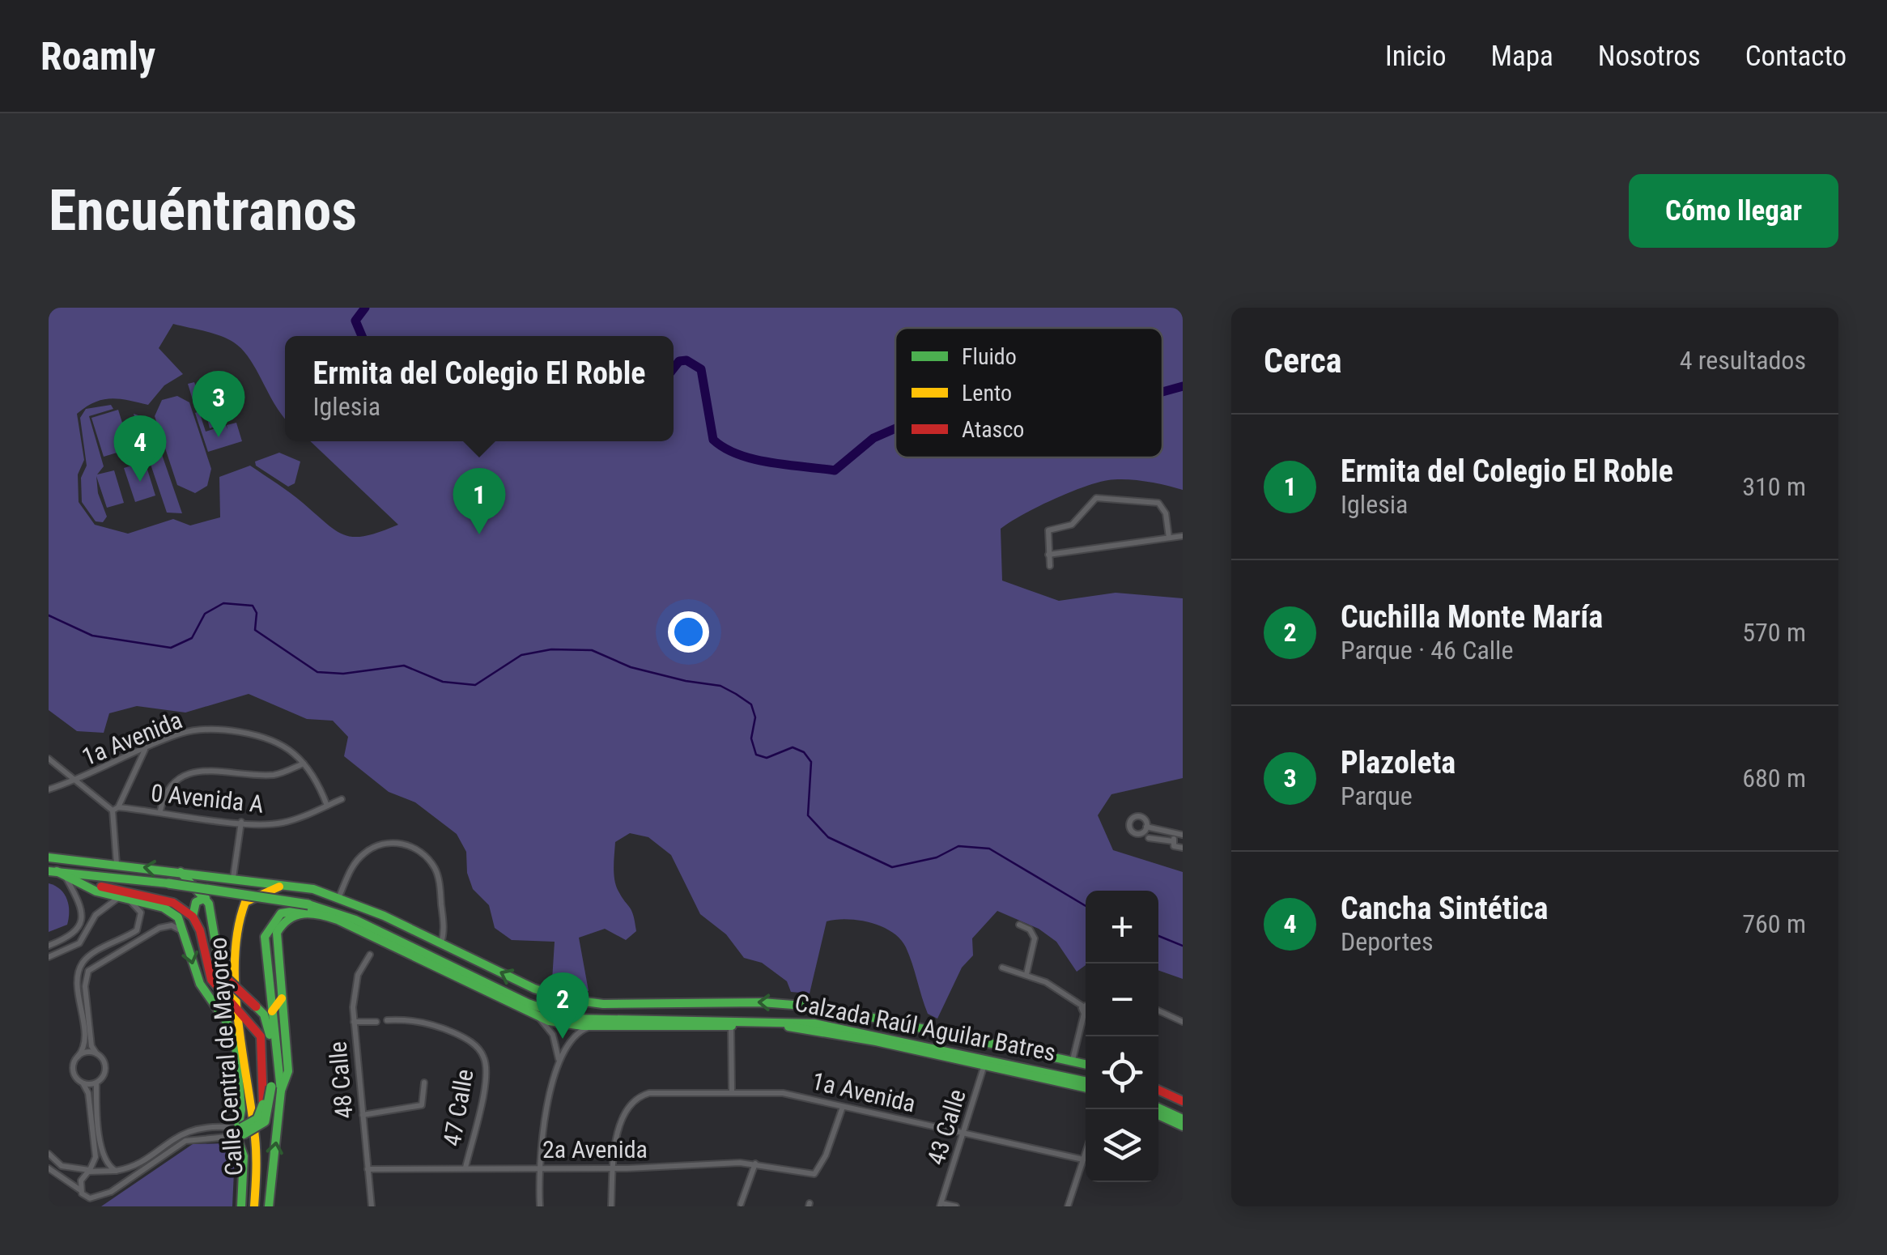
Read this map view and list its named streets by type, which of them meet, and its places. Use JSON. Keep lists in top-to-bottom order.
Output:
{
  "streets": {
    "main road": ["Calzada Raúl Aguilar Batres", "Calle Central de Mayoreo"],
    "street": [
      "1a Avenida",
      "0 Avenida A",
      "48 Calle",
      "47 Calle",
      "43 Calle",
      "2a Avenida"
    ]
  },
  "crossings": [
    ["1a Avenida", "43 Calle"],
    ["1a Avenida", "2a Avenida"],
    ["Calzada Raúl Aguilar Batres", "Calle Central de Mayoreo"],
    ["Calzada Raúl Aguilar Batres", "43 Calle"],
    ["48 Calle", "2a Avenida"],
    ["47 Calle", "2a Avenida"]
  ],
  "legend": ["Fluido", "Lento", "Atasco"],
  "page": {
    "header": "Roamly",
    "nav": [
      "Inicio",
      "Mapa",
      "Nosotros",
      "Contacto"
    ],
    "buttons": "Cómo llegar",
    "title": "Encuéntranos",
    "heading": ["Cerca", "4 resultados"],
    "popup": ["Ermita del Colegio El Roble", "Iglesia"],
    "pins": [
      "3",
      "4",
      "1",
      "2"
    ],
    "list": [
      {
        "mark": "1",
        "name": "Ermita del Colegio El Roble",
        "note": "Iglesia",
        "value": "310 m"
      },
      {
        "mark": "2",
        "name": "Cuchilla Monte María",
        "note": "Parque · 46 Calle",
        "value": "570 m"
      },
      {
        "mark": "3",
        "name": "Plazoleta",
        "note": "Parque",
        "value": "680 m"
      },
      {
        "mark": "4",
        "name": "Cancha Sintética",
        "note": "Deportes",
        "value": "760 m"
      }
    ],
    "map_buttons": ["+", "−"]
  }
}
